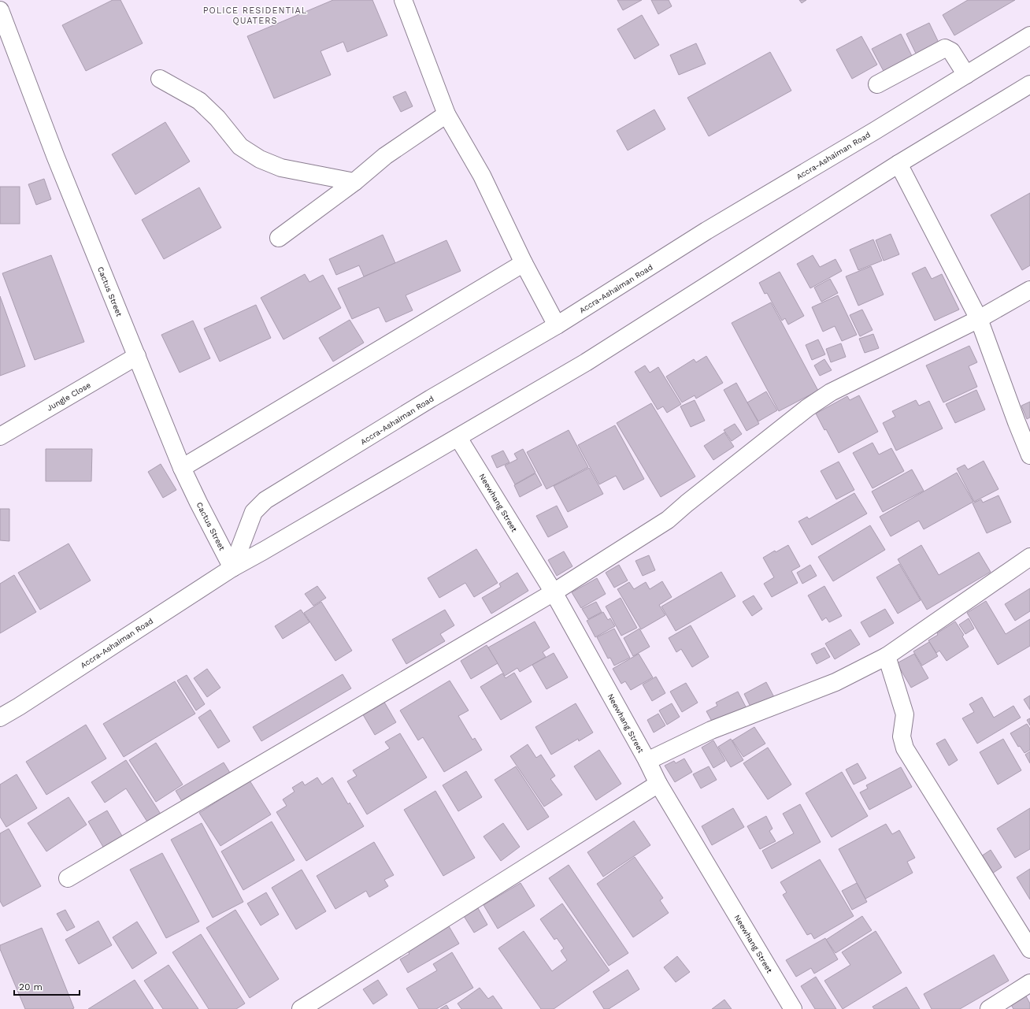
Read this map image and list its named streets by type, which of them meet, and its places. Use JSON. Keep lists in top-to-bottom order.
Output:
{
  "streets": {
    "street": [
      "Accra-Ashaiman Road",
      "Cactus Street",
      "Jungle Close",
      "Neewhang Street"
    ]
  },
  "crossings": [
    ["Accra-Ashaiman Road", "Cactus Street"],
    ["Accra-Ashaiman Road", "Neewhang Street"],
    ["Cactus Street", "Jungle Close"]
  ],
  "districts": ["POLICE RESIDENTIAL QUATERS"],
  "scale_bar": "20 m"
}
